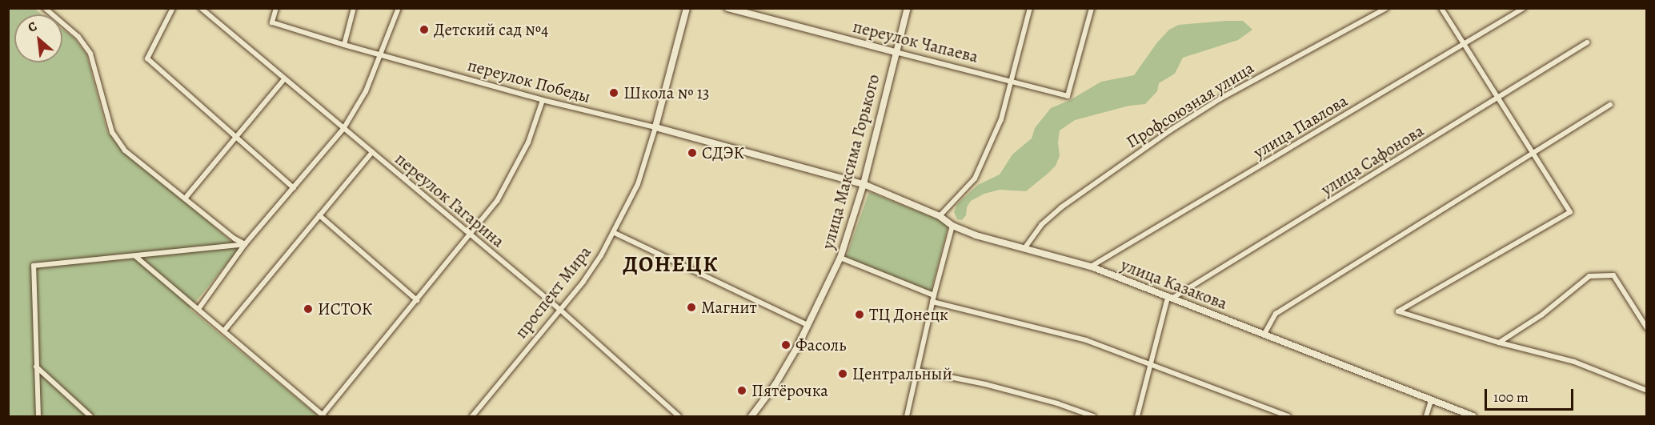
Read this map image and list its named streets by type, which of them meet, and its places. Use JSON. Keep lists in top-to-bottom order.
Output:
{
  "streets": {
    "main road": [
      "переулок Чапаева",
      "переулок Победы",
      "улица Максима Горького",
      "улица Казакова",
      "проспект Мира"
    ],
    "street": [
      "Профсоюзная улица",
      "улица Павлова",
      "улица Сафонова",
      "переулок Гагарина"
    ]
  },
  "crossings": [
    ["переулок Чапаева", "улица Максима Горького"],
    ["переулок Победы", "улица Максима Горького"],
    ["переулок Победы", "улица Казакова"],
    ["переулок Победы", "проспект Мира"],
    ["Профсоюзная улица", "улица Казакова"],
    ["улица Павлова", "улица Казакова"],
    ["улица Сафонова", "улица Казакова"],
    ["улица Максима Горького", "улица Казакова"],
    ["переулок Гагарина", "проспект Мира"]
  ],
  "districts": ["ДОНЕЦК"],
  "places": [
    "Детский сад №4",
    "Школа № 13",
    "СДЭК",
    "Магнит",
    "ИСТОК",
    "ТЦ Донецк",
    "Фасоль",
    "Центральный",
    "Пятёрочка"
  ],
  "scale_bar": "100 m",
  "north": "top left"
}
